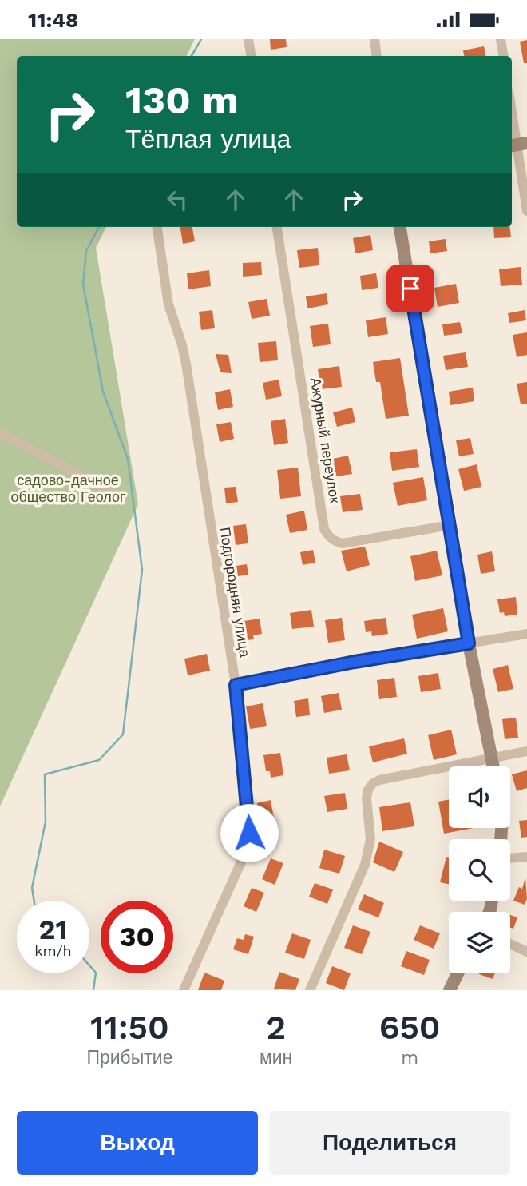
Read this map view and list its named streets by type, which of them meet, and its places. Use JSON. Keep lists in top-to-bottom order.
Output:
{
  "streets": {
    "street": ["Ажурный переулок", "Подгородняя улица"]
  },
  "parks": ["садово-дачное общество Геолог"],
  "page": {
    "status": "11:48",
    "turn": ["130 m", "Тёплая улица"],
    "speed": "21 km/h",
    "limit": "30",
    "eta": [
      "11:50",
      "Прибытие",
      "2",
      "мин",
      "650",
      "m"
    ],
    "buttons": ["Выход", "Поделиться"]
  }
}
